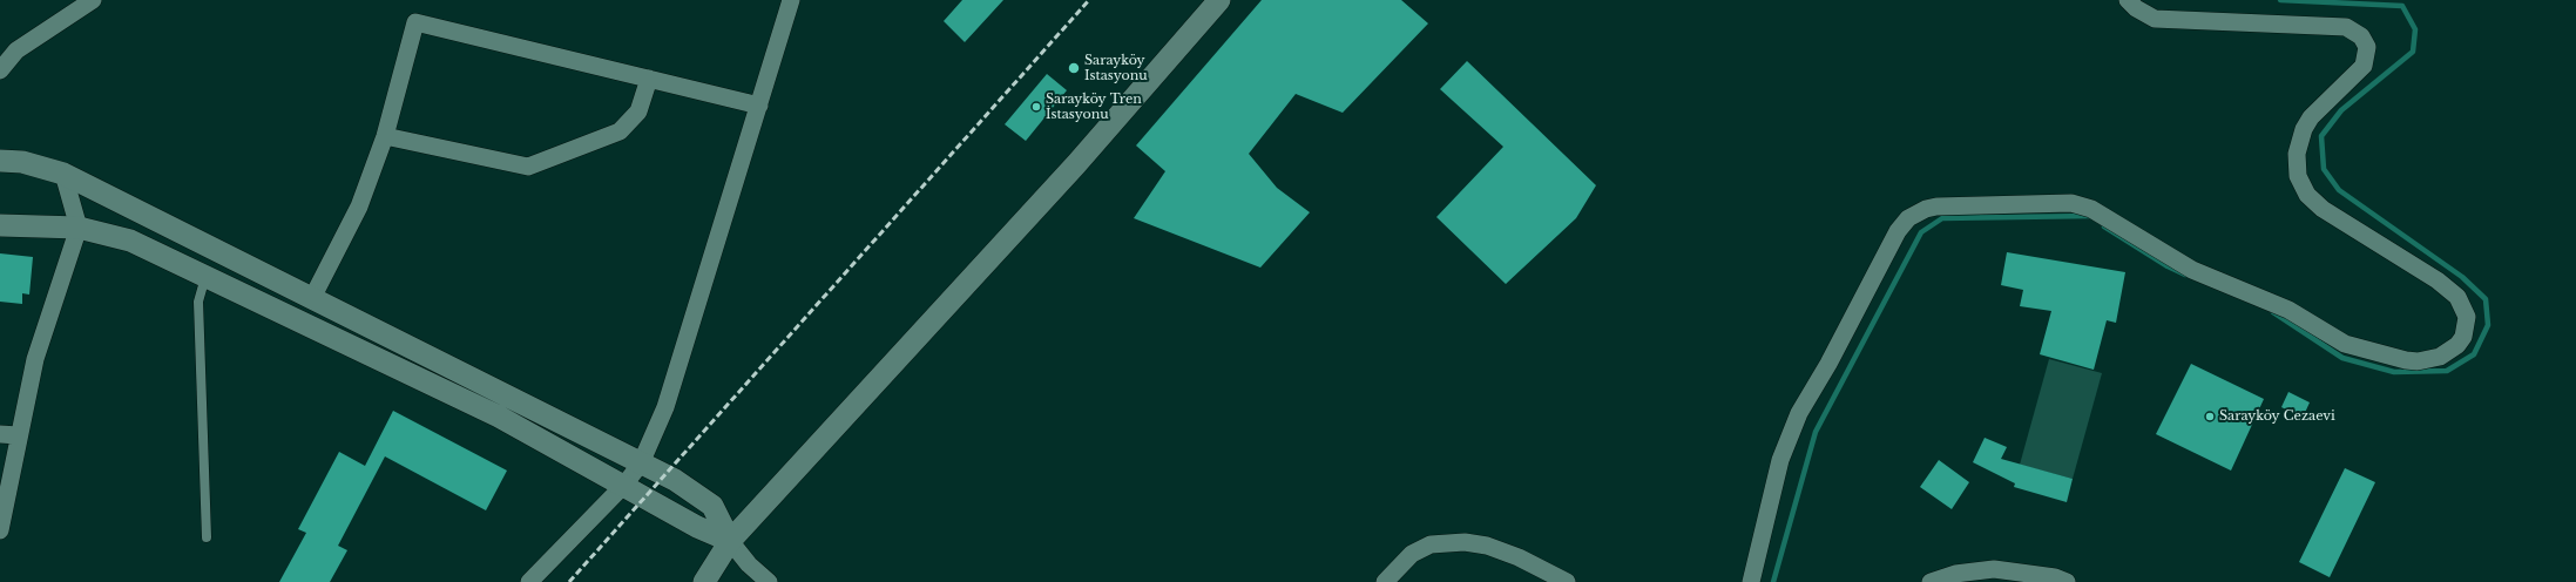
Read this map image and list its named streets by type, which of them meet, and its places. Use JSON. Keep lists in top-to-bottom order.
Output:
{
  "places": ["Sarayköy Istasyonu", "Sarayköy Tren İstasyonu", "Sarayköy Cezaevi"]
}
